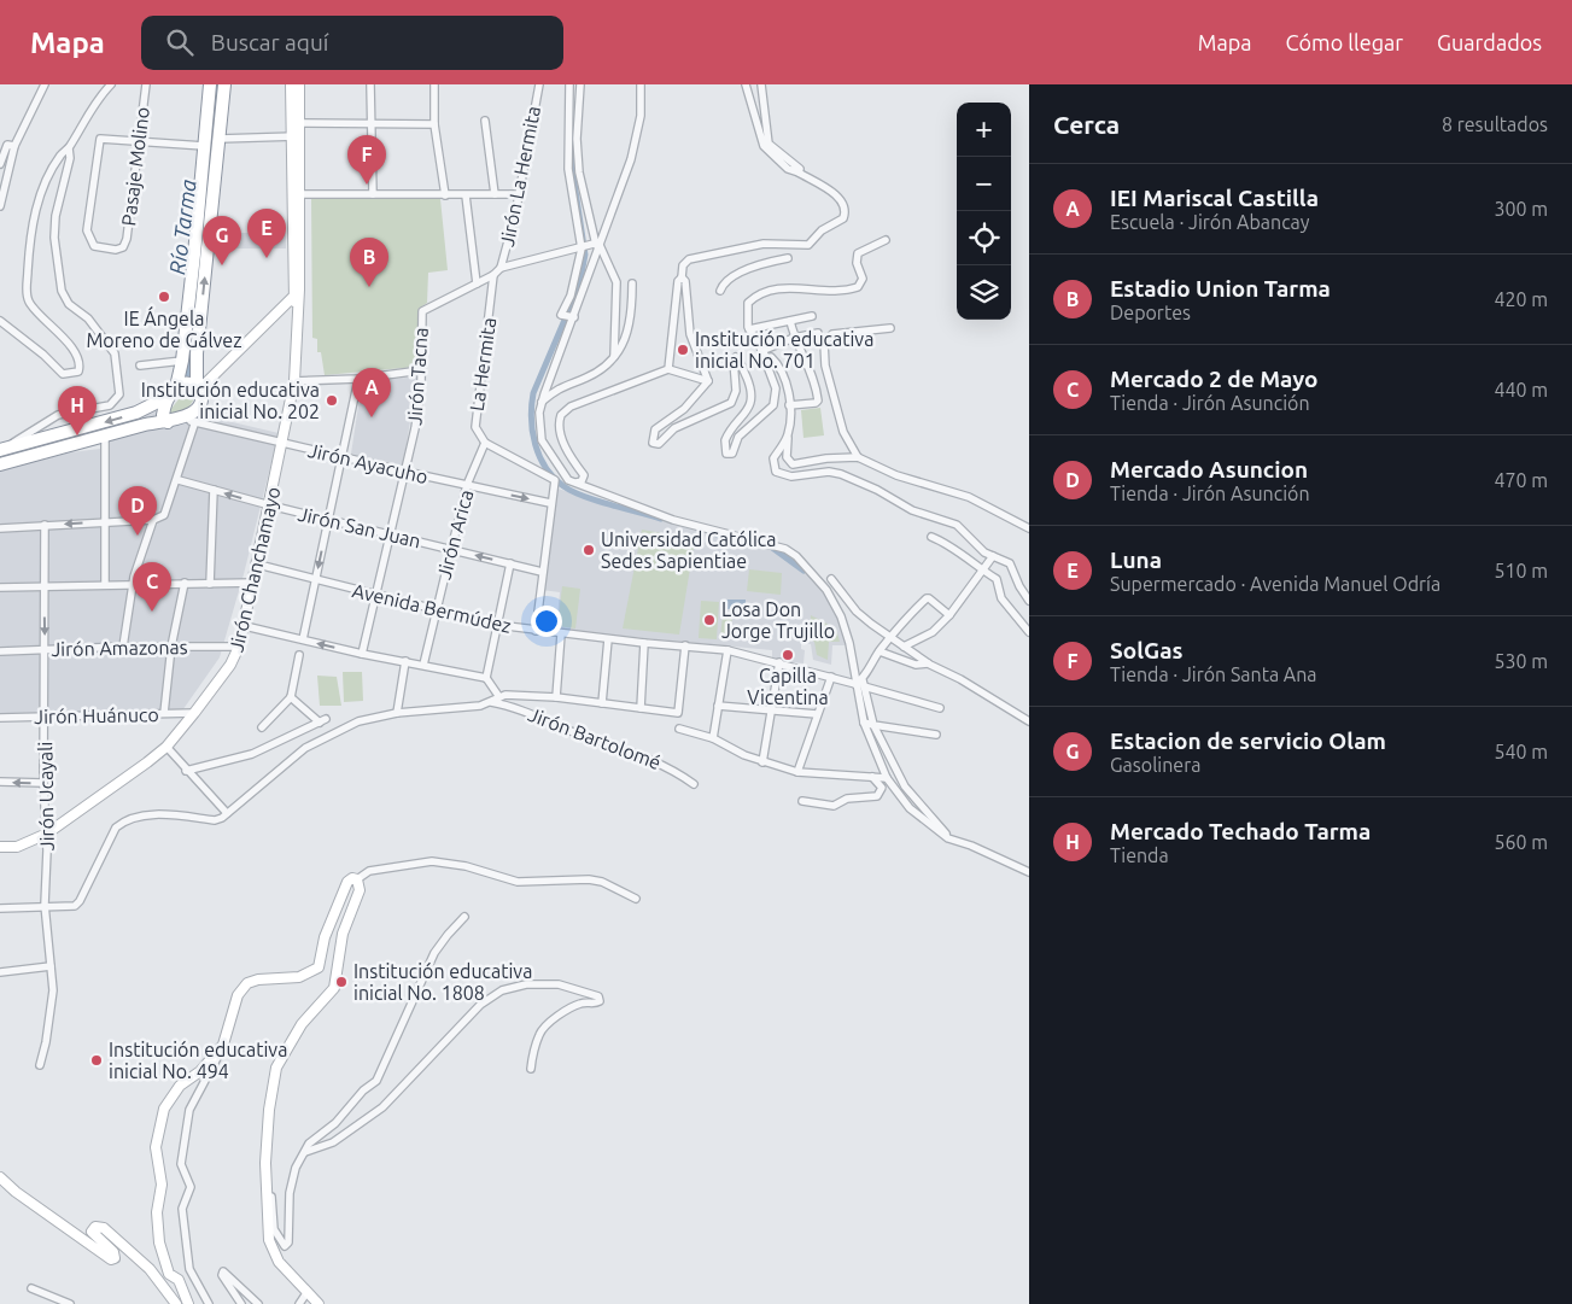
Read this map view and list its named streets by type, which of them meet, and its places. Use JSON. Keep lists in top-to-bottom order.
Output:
{
  "streets": {
    "street": [
      "Pasaje Molino",
      "Jirón La Hermita",
      "La Hermita",
      "Jirón Tacna",
      "Jirón Ayacuho",
      "Jirón San Juan",
      "Jirón Arica",
      "Jirón Chanchamayo",
      "Avenida Bermúdez",
      "Jirón Amazonas",
      "Jirón Huánuco",
      "Jirón Bartolomé",
      "Jirón Ucayali"
    ]
  },
  "crossings": [
    ["La Hermita", "Jirón Arica"],
    ["Jirón Tacna", "Jirón Ayacuho"],
    ["Jirón Tacna", "Jirón San Juan"],
    ["Jirón Tacna", "Avenida Bermúdez"],
    ["Jirón Ayacuho", "Jirón Arica"],
    ["Jirón Ayacuho", "Jirón Chanchamayo"],
    ["Jirón San Juan", "Jirón Arica"],
    ["Jirón San Juan", "Jirón Chanchamayo"],
    ["Jirón Arica", "Avenida Bermúdez"],
    ["Jirón Chanchamayo", "Avenida Bermúdez"],
    ["Jirón Chanchamayo", "Jirón Amazonas"],
    ["Jirón Chanchamayo", "Jirón Huánuco"],
    ["Jirón Chanchamayo", "Jirón Ucayali"],
    ["Jirón Amazonas", "Jirón Ucayali"],
    ["Jirón Huánuco", "Jirón Ucayali"],
    ["Jirón Bartolomé", "Jirón Ucayali"]
  ],
  "water": ["Río Tarma"],
  "places": [
    "IE Ángela Moreno de Gálvez",
    "Institución educativa inicial No. 701",
    "Institución educativa inicial No. 202",
    "Universidad Católica Sedes Sapientiae",
    "Losa Don Jorge Trujillo",
    "Capilla Vicentina",
    "Institución educativa inicial No. 1808",
    "Institución educativa inicial No. 494"
  ],
  "page": {
    "header": "Mapa",
    "search": "Buscar aquí",
    "nav": ["Mapa", "Cómo llegar", "Guardados"],
    "heading": ["Cerca", "8 resultados"],
    "map_buttons": ["+", "−"],
    "pins": [
      "F",
      "E",
      "G",
      "B",
      "A",
      "H",
      "D",
      "C"
    ],
    "list": [
      {
        "mark": "A",
        "name": "IEI Mariscal Castilla",
        "note": "Escuela · Jirón Abancay",
        "value": "300 m"
      },
      {
        "mark": "B",
        "name": "Estadio Union Tarma",
        "note": "Deportes",
        "value": "420 m"
      },
      {
        "mark": "C",
        "name": "Mercado 2 de Mayo",
        "note": "Tienda · Jirón Asunción",
        "value": "440 m"
      },
      {
        "mark": "D",
        "name": "Mercado Asuncion",
        "note": "Tienda · Jirón Asunción",
        "value": "470 m"
      },
      {
        "mark": "E",
        "name": "Luna",
        "note": "Supermercado · Avenida Manuel Odría",
        "value": "510 m"
      },
      {
        "mark": "F",
        "name": "SolGas",
        "note": "Tienda · Jirón Santa Ana",
        "value": "530 m"
      },
      {
        "mark": "G",
        "name": "Estacion de servicio Olam",
        "note": "Gasolinera",
        "value": "540 m"
      },
      {
        "mark": "H",
        "name": "Mercado Techado Tarma",
        "note": "Tienda",
        "value": "560 m"
      }
    ]
  }
}
